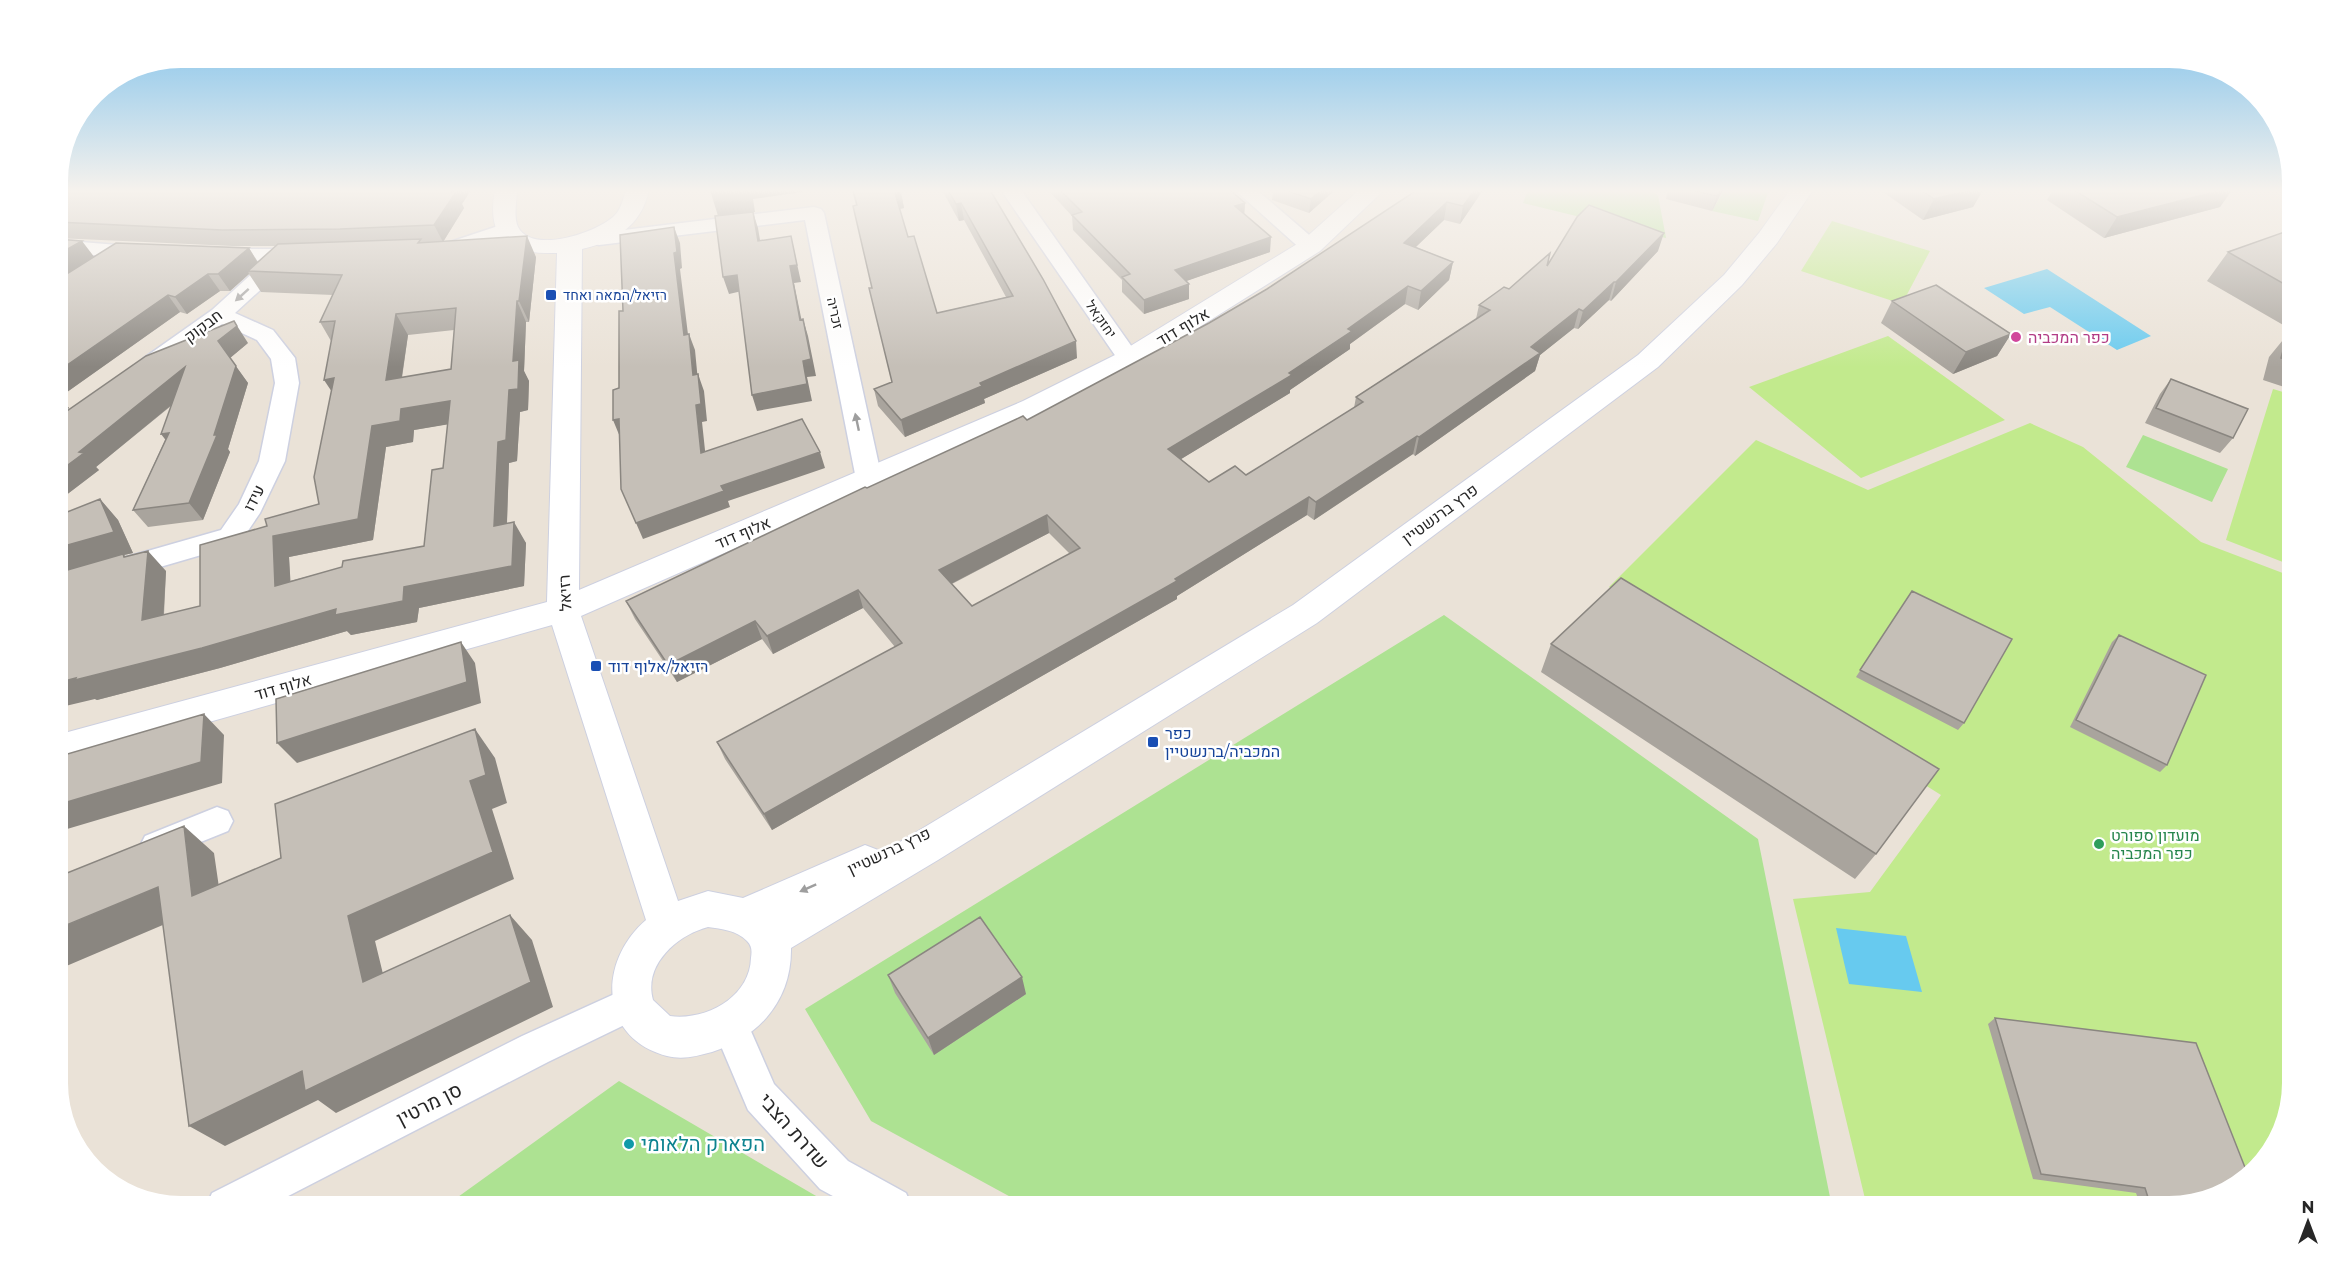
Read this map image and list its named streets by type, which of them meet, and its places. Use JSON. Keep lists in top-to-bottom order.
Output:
{
  "streets": {
    "street": [
      "זכריה",
      "יחזקאל",
      "חבקוק",
      "אלוף דוד",
      "עידו",
      "פרץ ברנשטיין",
      "רזיאל",
      "סן מרטין",
      "שדרת הצבי"
    ]
  },
  "crossings": [
    ["זכריה", "אלוף דוד"],
    ["יחזקאל", "אלוף דוד"],
    ["חבקוק", "עידו"],
    ["אלוף דוד", "רזיאל"],
    ["פרץ ברנשטיין", "רזיאל"],
    ["פרץ ברנשטיין", "סן מרטין"],
    ["פרץ ברנשטיין", "שדרת הצבי"],
    ["רזיאל", "סן מרטין"],
    ["רזיאל", "שדרת הצבי"],
    ["סן מרטין", "שדרת הצבי"]
  ],
  "one_way": ["זכריה", "חבקוק"],
  "places": {
    "transit": ["רזיאל/המאה ואחד", "רזיאל/אלוף דוד", "כפר המכביה/ברנשטיין"],
    "other": ["כפר המכביה", "מועדון ספורט כפר המכביה", "הפארק הלאומי"]
  },
  "north": "top"
}
